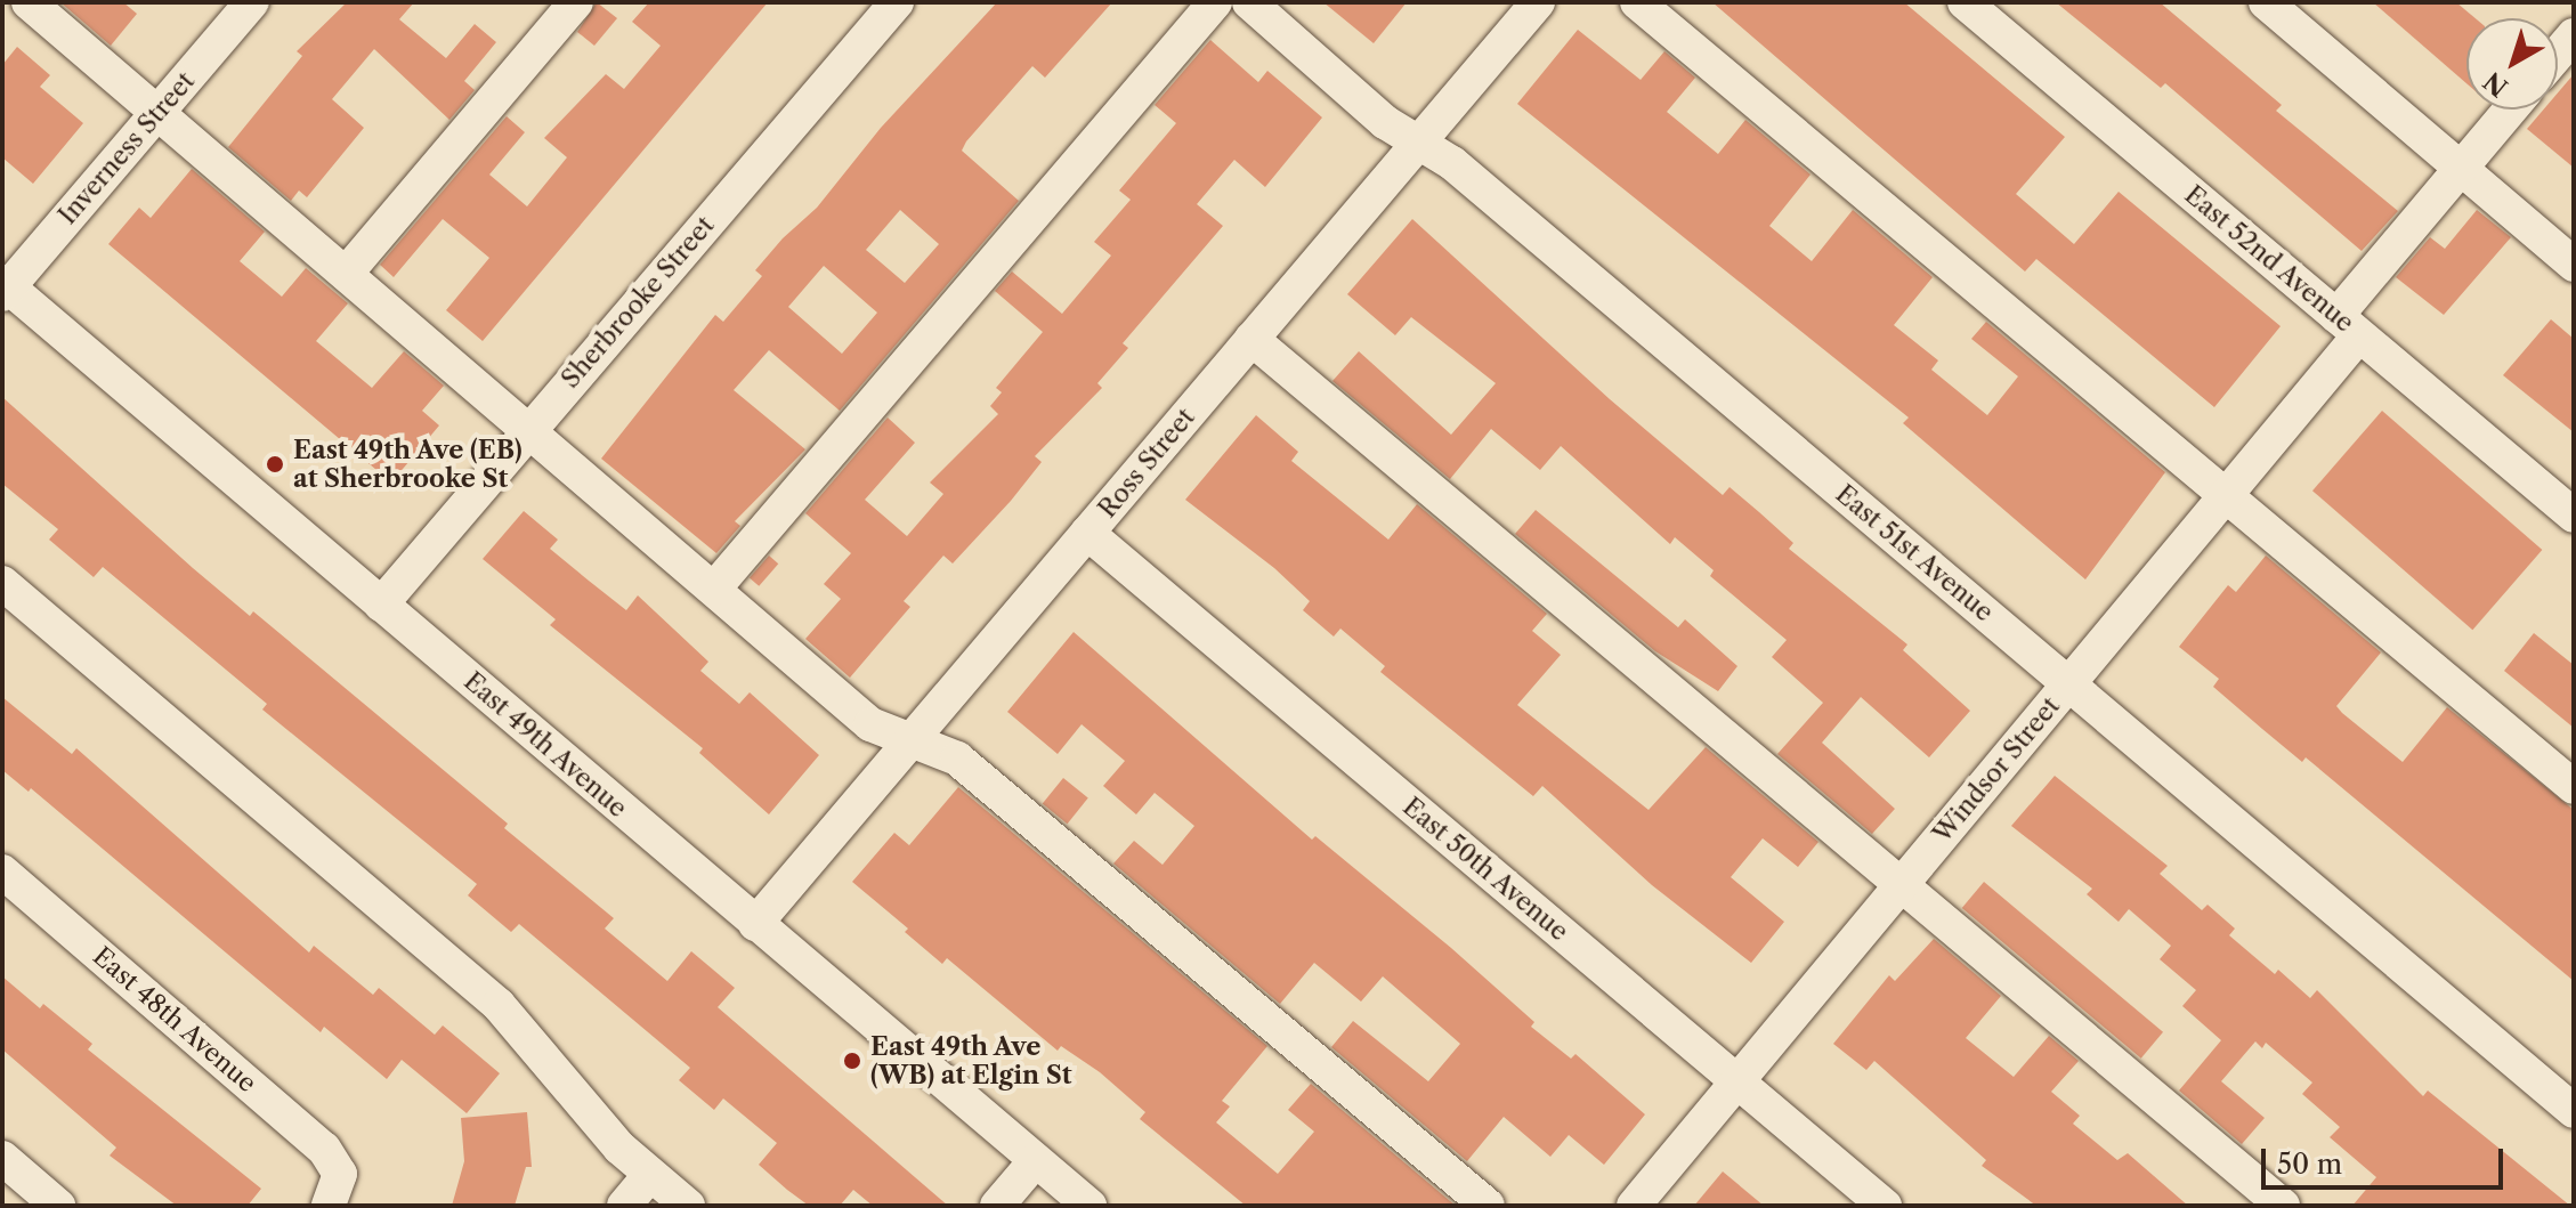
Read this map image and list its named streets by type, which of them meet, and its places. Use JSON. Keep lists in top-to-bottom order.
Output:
{
  "streets": {
    "street": [
      "Inverness Street",
      "East 52nd Avenue",
      "Sherbrooke Street",
      "Ross Street",
      "East 51st Avenue",
      "East 49th Avenue",
      "Windsor Street",
      "East 50th Avenue",
      "East 48th Avenue"
    ]
  },
  "crossings": [
    ["Inverness Street", "East 49th Avenue"],
    ["East 52nd Avenue", "Windsor Street"],
    ["Sherbrooke Street", "East 49th Avenue"],
    ["Ross Street", "East 51st Avenue"],
    ["Ross Street", "East 49th Avenue"],
    ["Ross Street", "East 50th Avenue"],
    ["East 51st Avenue", "Windsor Street"],
    ["Windsor Street", "East 50th Avenue"]
  ],
  "places": ["East 49th Ave (EB) at Sherbrooke St", "East 49th Ave (WB) at Elgin St"],
  "scale_bar": "50 m",
  "north": "bottom left"
}
